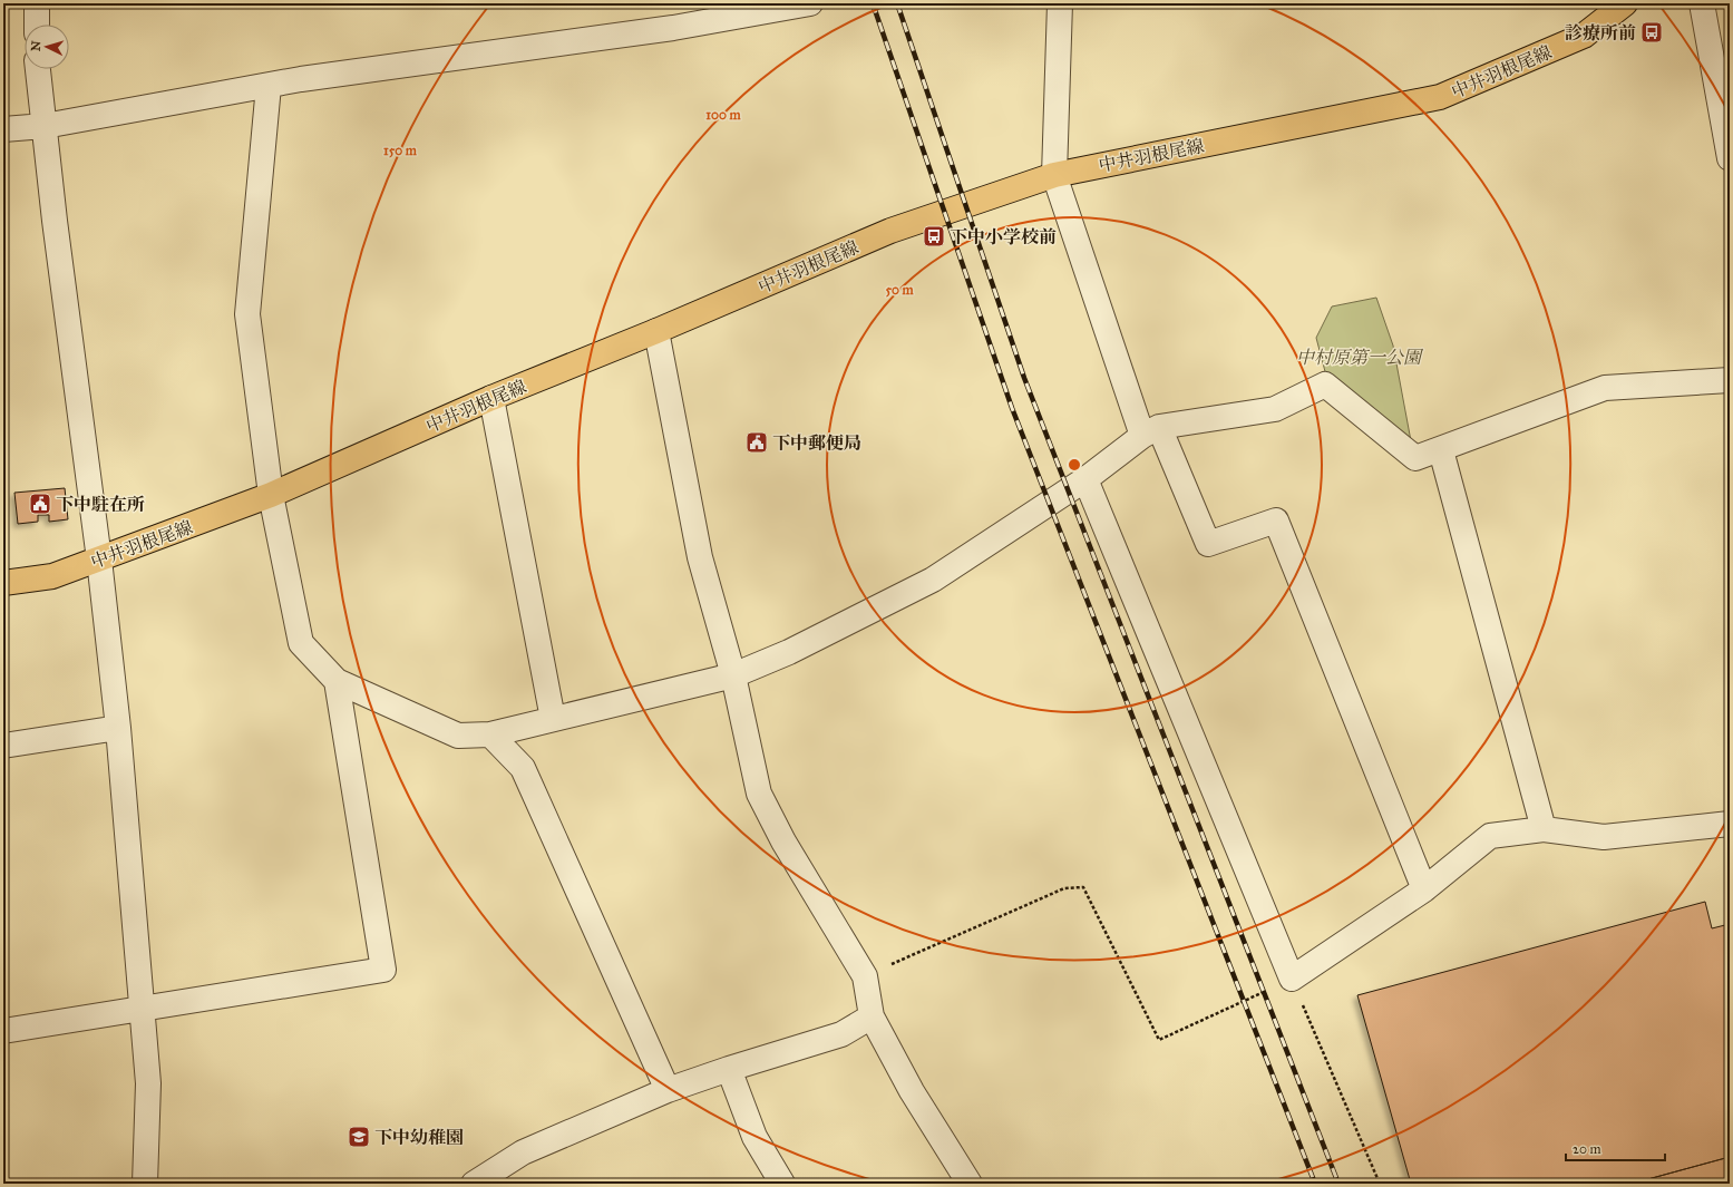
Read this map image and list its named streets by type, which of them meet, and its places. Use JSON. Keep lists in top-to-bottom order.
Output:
{
  "streets": {
    "main road": ["中井羽根尾線"]
  },
  "parks": ["中村原第一公園"],
  "places": {
    "bus stop": ["診療所前", "下中小学校前"],
    "public building": ["下中郵便局", "下中駐在所"],
    "school or university": ["下中幼稚園"]
  },
  "scale_bar": "20 m",
  "north": "left",
  "rings": ["100 m", "150 m", "50 m"]
}
